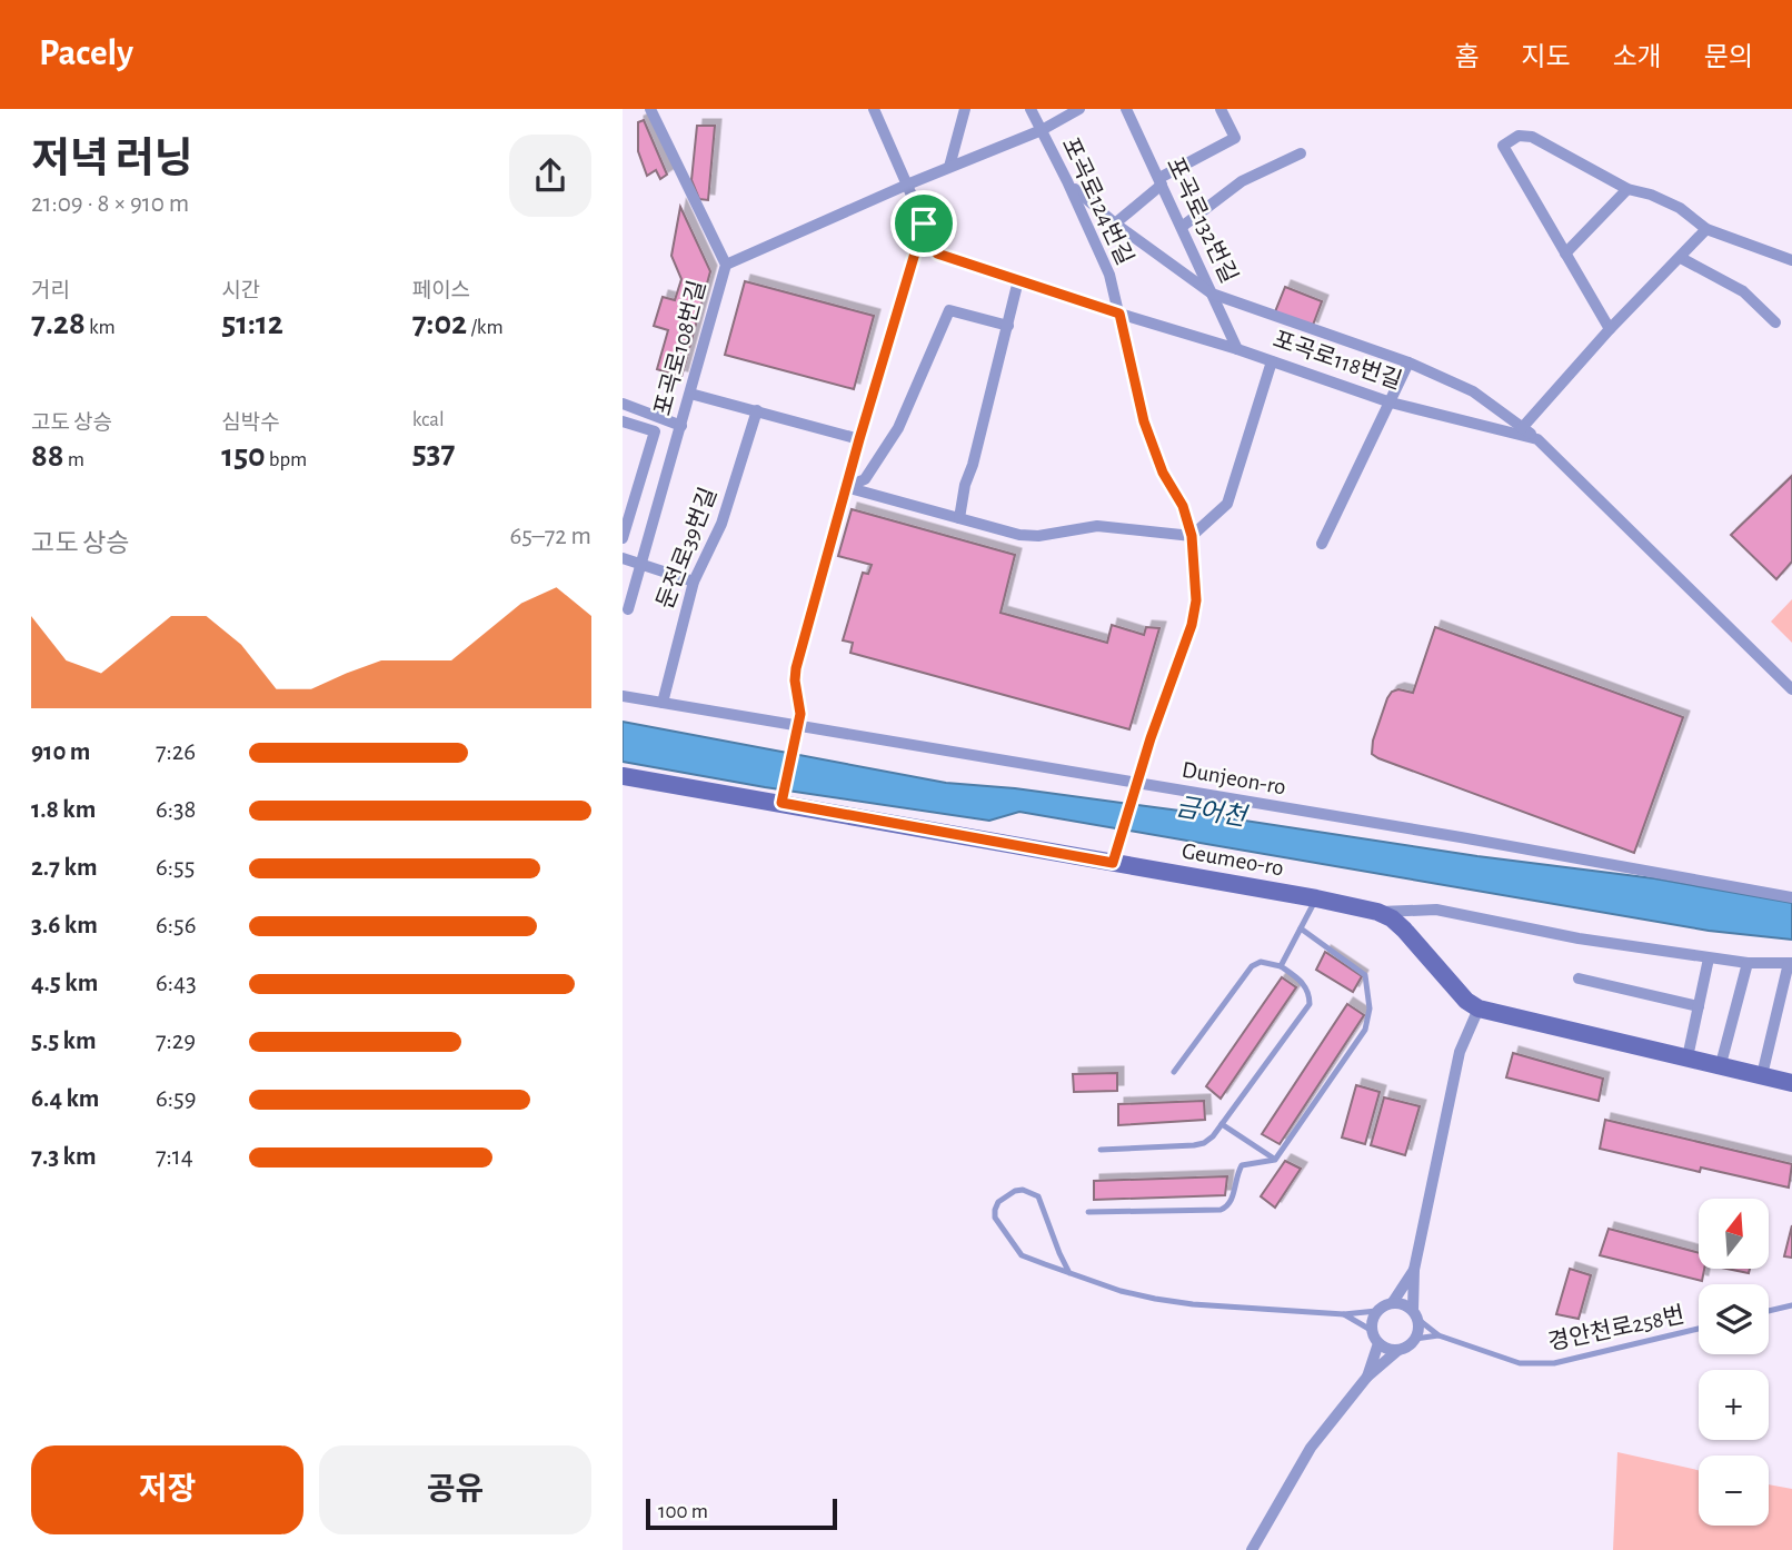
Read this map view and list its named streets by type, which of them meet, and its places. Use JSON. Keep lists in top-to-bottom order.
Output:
{
  "streets": {
    "street": [
      "포곡로124번길",
      "포곡로132번길",
      "포곡로108번길",
      "포곡로118번길",
      "둔전로39번길",
      "Dunjeon-ro",
      "Geumeo-ro"
    ],
    "lane": ["경안천로258번"]
  },
  "crossings": [
    ["포곡로124번길", "포곡로118번길"],
    ["포곡로124번길", "Dunjeon-ro"],
    ["포곡로124번길", "Geumeo-ro"],
    ["포곡로132번길", "포곡로118번길"],
    ["둔전로39번길", "Dunjeon-ro"]
  ],
  "water": ["금어천"],
  "scale_bar": "100 m",
  "north": "top",
  "page": {
    "header": "Pacely",
    "nav": [
      "홈",
      "지도",
      "소개",
      "문의"
    ],
    "heading": ["저녁 러닝", "21:09 · 8 × 910 m"],
    "stats": [
      ["거리", "7.28 km"],
      ["시간", "51:12"],
      ["페이스", "7:02 /km"],
      ["고도 상승", "88 m"],
      ["심박수", "150 bpm"],
      ["kcal", "537"]
    ],
    "chart": ["고도 상승", "65–72 m"],
    "list": [
      {
        "name": "910 m",
        "note": "7:26"
      },
      {
        "name": "1.8 km",
        "note": "6:38"
      },
      {
        "name": "2.7 km",
        "note": "6:55"
      },
      {
        "name": "3.6 km",
        "note": "6:56"
      },
      {
        "name": "4.5 km",
        "note": "6:43"
      },
      {
        "name": "5.5 km",
        "note": "7:29"
      },
      {
        "name": "6.4 km",
        "note": "6:59"
      },
      {
        "name": "7.3 km",
        "note": "7:14"
      }
    ],
    "map_buttons": ["+", "−"],
    "buttons": ["저장", "공유"],
    "scale": "100 m"
  }
}
